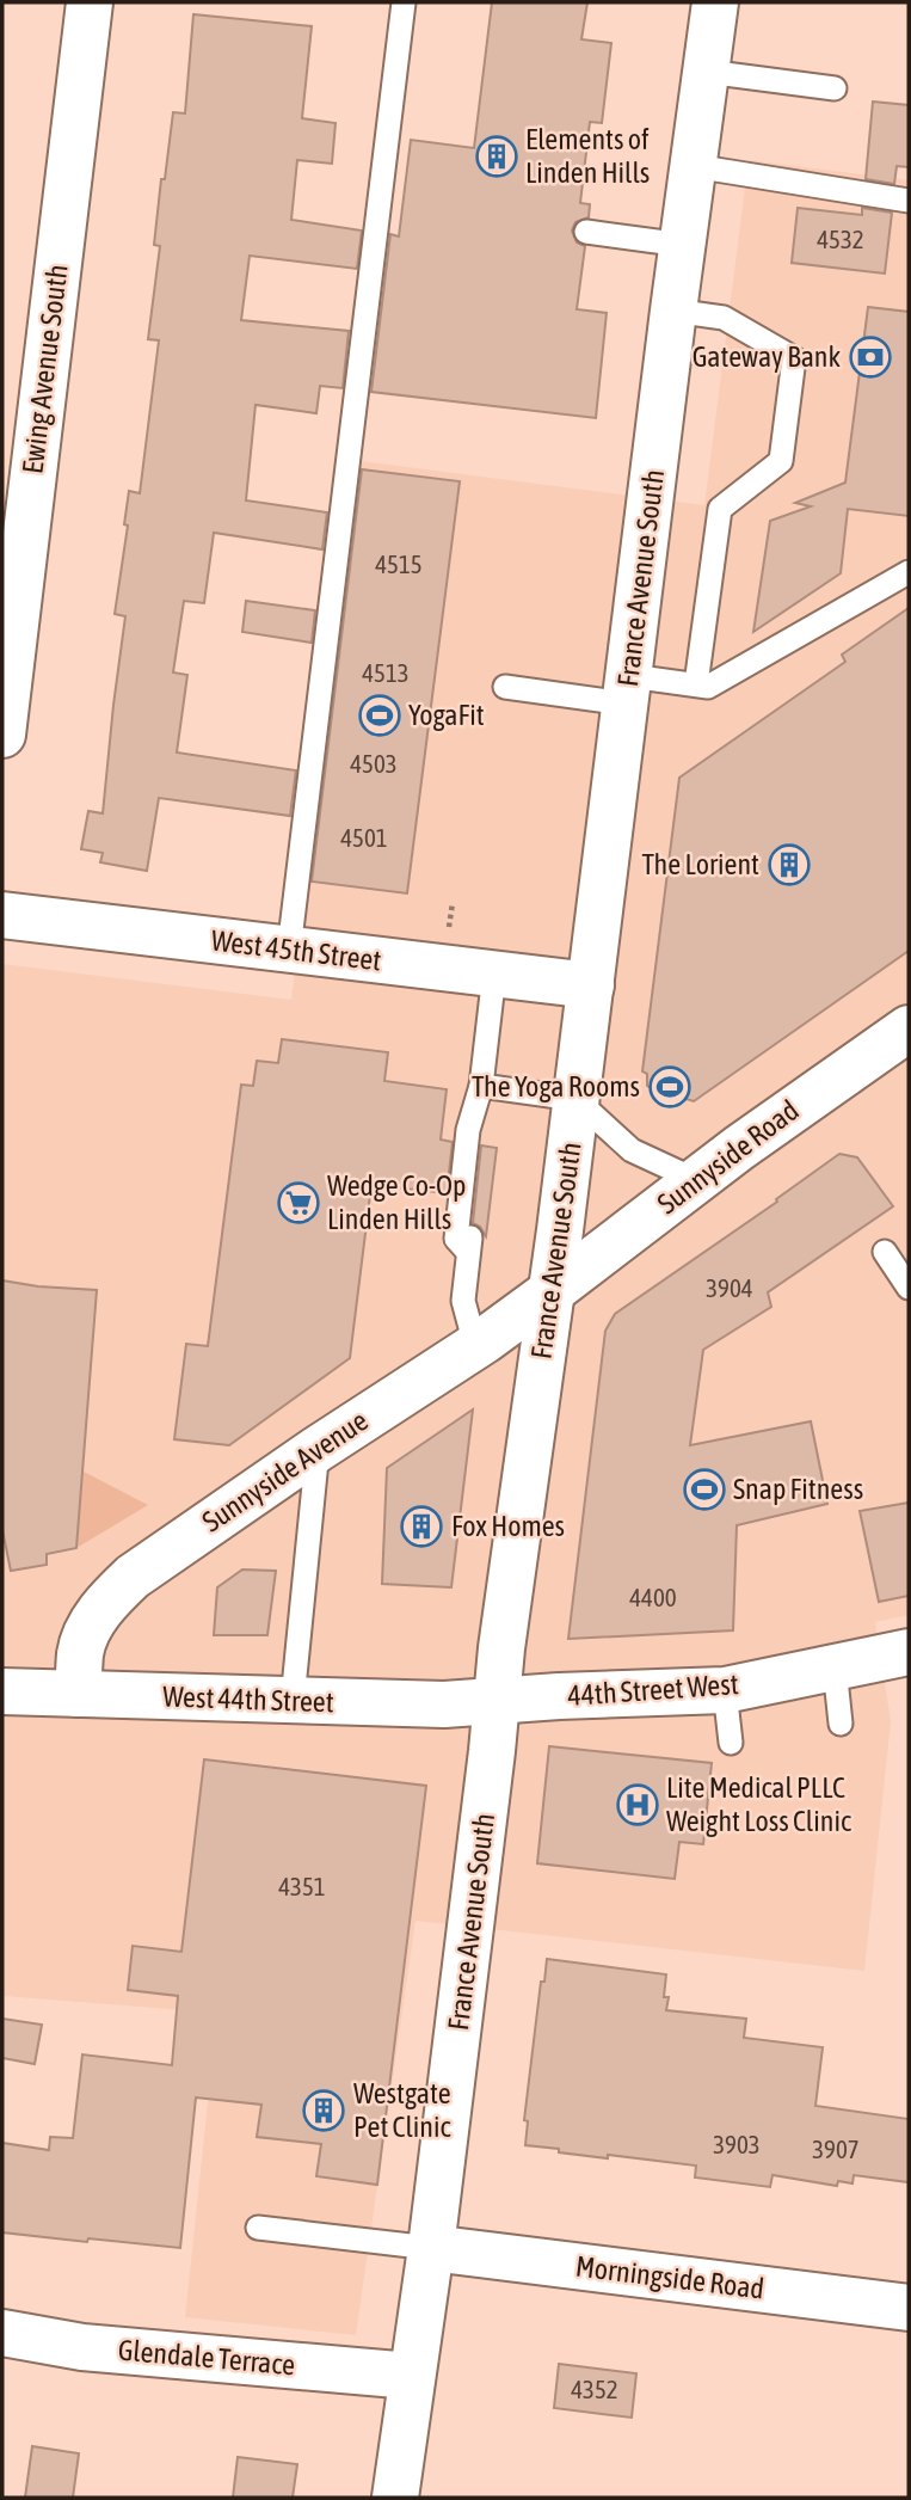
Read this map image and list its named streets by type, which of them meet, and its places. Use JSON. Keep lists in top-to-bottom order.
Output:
{
  "streets": {
    "street": [
      "Ewing Avenue South",
      "France Avenue South",
      "West 45th Street",
      "Sunnyside Road",
      "Sunnyside Avenue",
      "44th Street West",
      "West 44th Street",
      "Morningside Road",
      "Glendale Terrace"
    ]
  },
  "crossings": [
    ["France Avenue South", "West 45th Street"],
    ["France Avenue South", "Sunnyside Road"],
    ["France Avenue South", "Sunnyside Avenue"],
    ["France Avenue South", "44th Street West"],
    ["France Avenue South", "West 44th Street"],
    ["France Avenue South", "Morningside Road"],
    ["France Avenue South", "Glendale Terrace"],
    ["Sunnyside Road", "Sunnyside Avenue"],
    ["Sunnyside Avenue", "West 44th Street"],
    ["44th Street West", "West 44th Street"]
  ],
  "places": {
    "building": [
      "Elements of Linden Hills",
      "The Lorient",
      "Fox Homes",
      "Westgate Pet Clinic"
    ],
    "bank": ["Gateway Bank"],
    "sports": ["YogaFit", "The Yoga Rooms", "Snap Fitness"],
    "supermarket": ["Wedge Co-Op Linden Hills"],
    "hospital": ["Lite Medical PLLC Weight Loss Clinic"]
  },
  "house_numbers": [
    "4532",
    "4515",
    "4513",
    "4503",
    "4501",
    "3904",
    "4400",
    "4351",
    "3903",
    "3907",
    "4352"
  ]
}
